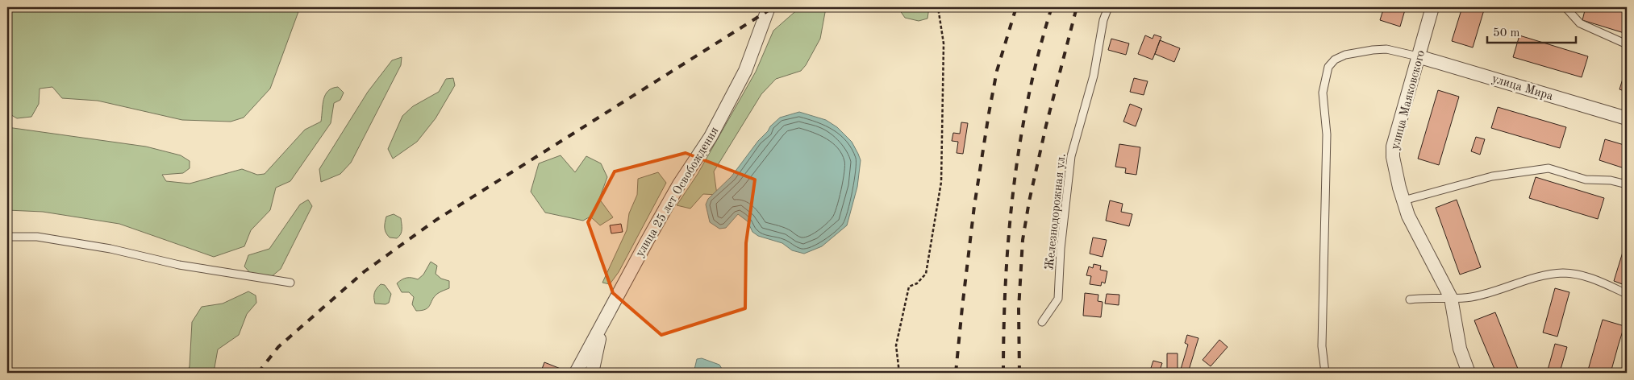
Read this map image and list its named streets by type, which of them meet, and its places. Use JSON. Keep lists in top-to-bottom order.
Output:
{
  "streets": {
    "street": ["улица Мира", "улица Маяковского", "улица 25 лет Освобождения"],
    "lane": ["Железнодорожная ул."]
  },
  "crossings": [
    ["улица Мира", "улица Маяковского"]
  ],
  "scale_bar": "50 m"
}
